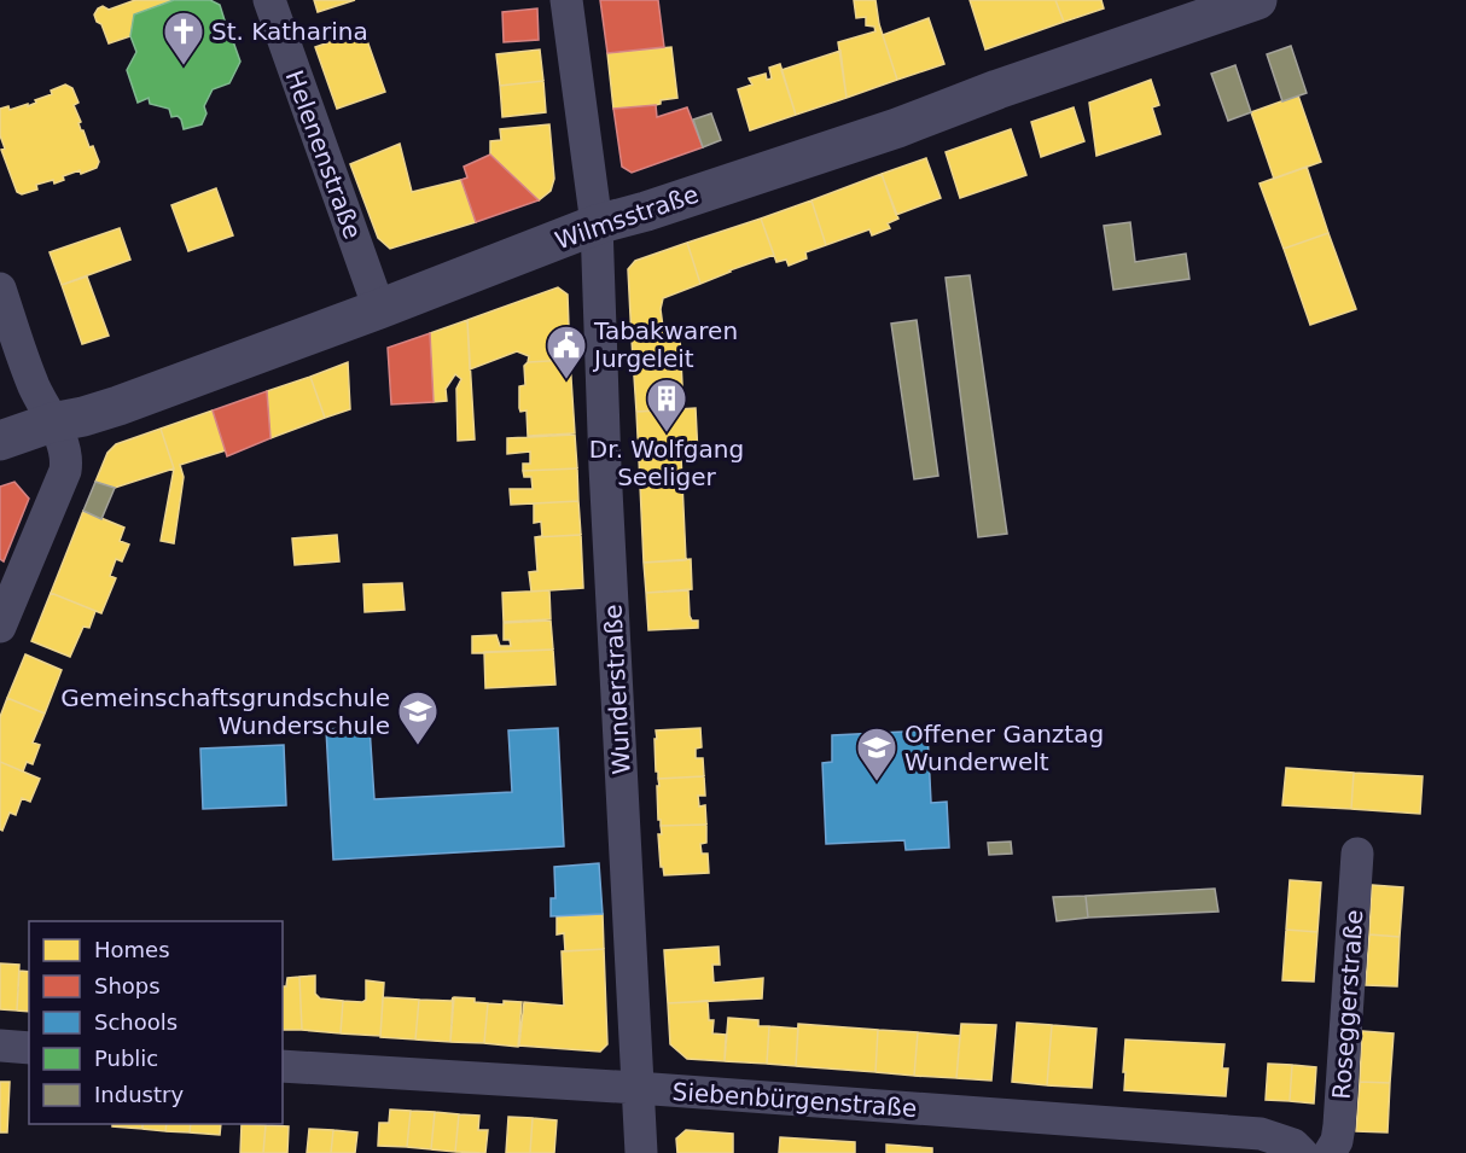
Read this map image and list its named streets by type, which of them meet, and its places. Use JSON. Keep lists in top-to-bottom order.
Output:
{
  "streets": {
    "street": [
      "Helenenstraße",
      "Wilmsstraße",
      "Wunderstraße",
      "Roseggerstraße",
      "Siebenbürgenstraße"
    ]
  },
  "crossings": [
    ["Helenenstraße", "Wilmsstraße"],
    ["Wilmsstraße", "Wunderstraße"],
    ["Wunderstraße", "Siebenbürgenstraße"]
  ],
  "places": {
    "church": ["St. Katharina"],
    "public building": ["Tabakwaren Jurgeleit"],
    "building": ["Dr. Wolfgang Seeliger"],
    "school or university": ["Gemeinschaftsgrundschule Wunderschule", "Offener Ganztag Wunderwelt"]
  },
  "legend": [
    "Homes",
    "Shops",
    "Schools",
    "Public",
    "Industry"
  ]
}
